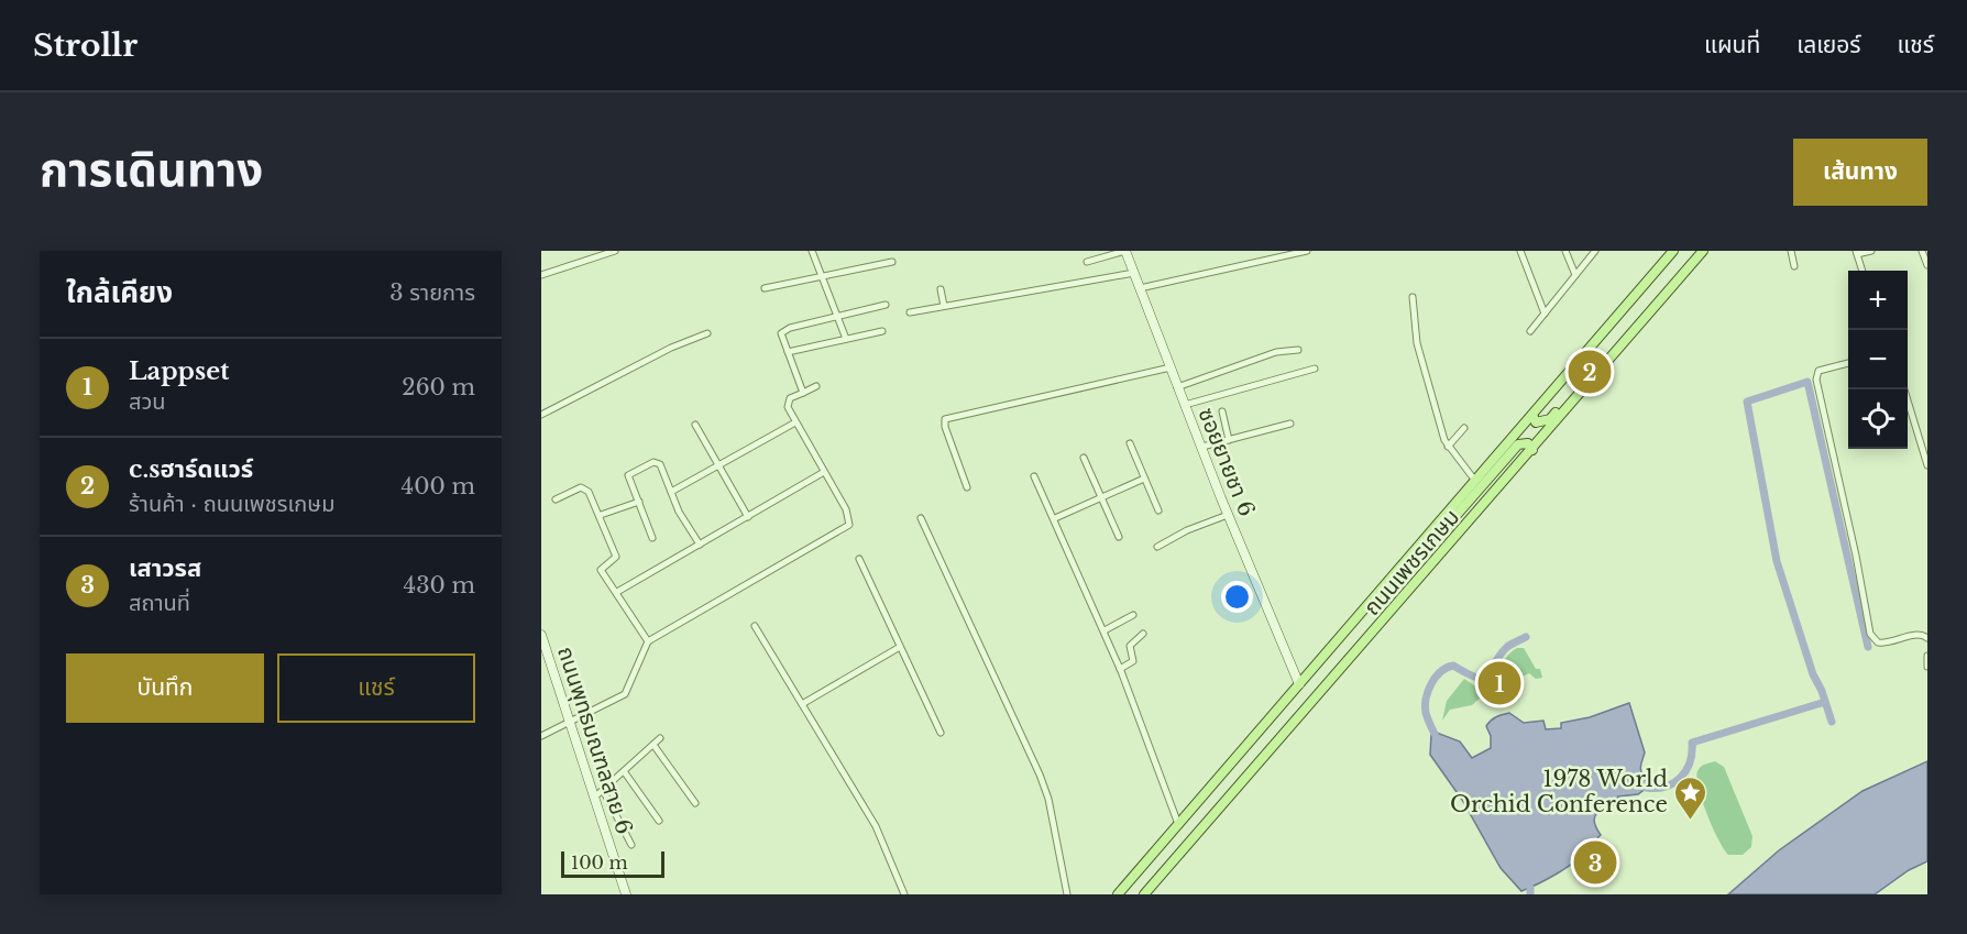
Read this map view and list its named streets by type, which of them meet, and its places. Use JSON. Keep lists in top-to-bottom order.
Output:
{
  "streets": {
    "main road": ["ถนนเพชรเกษม"],
    "street": ["ซอยยายชา 6", "ถนนพุทธมณฑลสาย 6"]
  },
  "crossings": [
    ["ซอยยายชา 6", "ถนนเพชรเกษม"]
  ],
  "places": {
    "place": ["1978 World Orchid Conference"]
  },
  "scale_bar": "100 m",
  "page": {
    "header": "Strollr",
    "nav": ["แผนที่", "เลเยอร์", "แชร์"],
    "title": "การเดินทาง",
    "buttons": [
      "เส้นทาง",
      ["บันทึก", "แชร์"]
    ],
    "heading": ["ใกล้เคียง", "3 รายการ"],
    "map_buttons": ["+", "−"],
    "list": [
      {
        "mark": "1",
        "name": "Lappset",
        "note": "สวน",
        "value": "260 m"
      },
      {
        "mark": "2",
        "name": "c.sฮาร์ดแวร์",
        "note": "ร้านค้า · ถนนเพชรเกษม",
        "value": "400 m"
      },
      {
        "mark": "3",
        "name": "เสาวรส",
        "note": "สถานที่",
        "value": "430 m"
      }
    ],
    "pins": ["2", "1", "3"],
    "scale": "100 m"
  }
}
